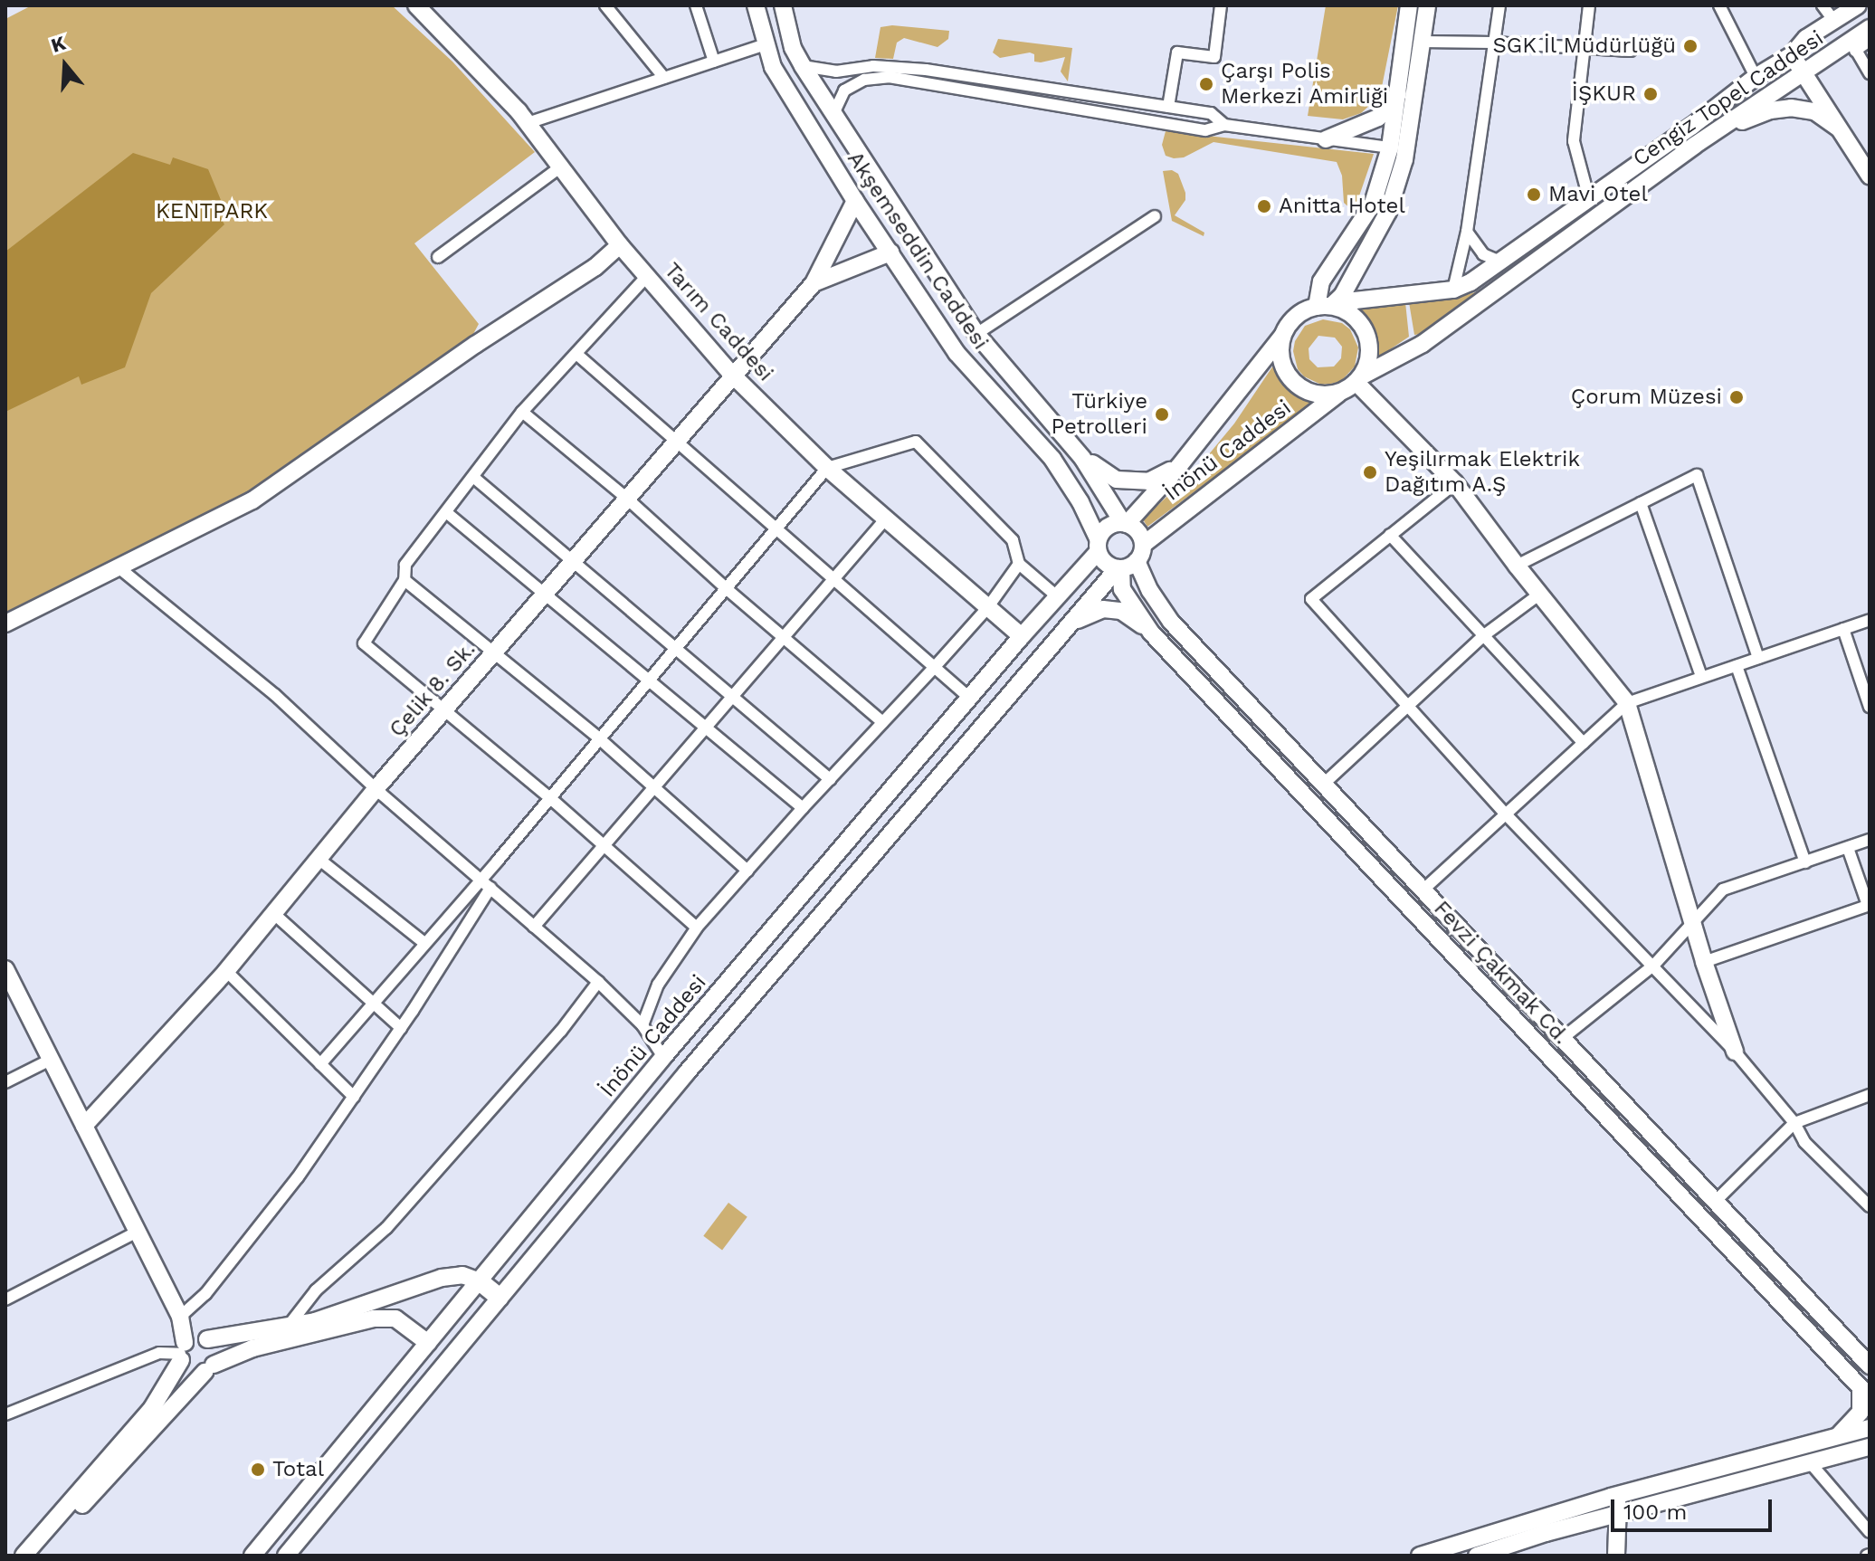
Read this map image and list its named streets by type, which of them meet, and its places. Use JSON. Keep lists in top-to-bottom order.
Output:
{
  "streets": {
    "main road": [
      "Cengiz Topel Caddesi",
      "Akşemseddin Caddesi",
      "Tarım Caddesi",
      "İnönü Caddesi",
      "Çelik 8. Sk.",
      "Fevzi Çakmak Cd."
    ]
  },
  "crossings": [
    ["Cengiz Topel Caddesi", "İnönü Caddesi"],
    ["Akşemseddin Caddesi", "İnönü Caddesi"],
    ["Akşemseddin Caddesi", "Fevzi Çakmak Cd."],
    ["Tarım Caddesi", "İnönü Caddesi"],
    ["Tarım Caddesi", "Çelik 8. Sk."],
    ["İnönü Caddesi", "Fevzi Çakmak Cd."]
  ],
  "parks": ["KENTPARK"],
  "places": [
    "SGK İl Müdürlüğü",
    "Çarşı Polis Merkezi Amirliği",
    "İŞKUR",
    "Mavi Otel",
    "Anitta Hotel",
    "Çorum Müzesi",
    "Türkiye Petrolleri",
    "Yeşilırmak Elektrik Dağıtım A.Ş",
    "Total"
  ],
  "scale_bar": "100 m",
  "north": "top"
}
